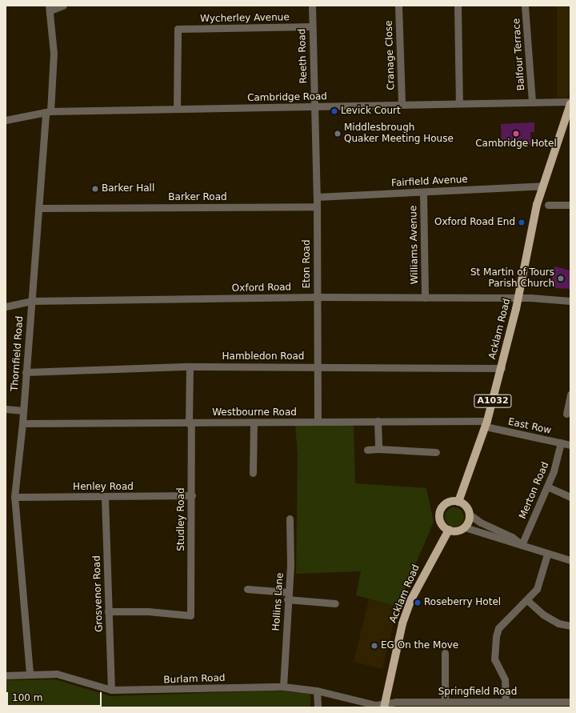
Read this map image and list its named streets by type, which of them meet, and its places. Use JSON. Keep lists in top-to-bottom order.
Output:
{
  "streets": {
    "main road": ["Acklam Road", "A1032"],
    "street": [
      "Wycherley Avenue",
      "Balfour Terrace",
      "Cranage Close",
      "Reeth Road",
      "Cambridge Road",
      "Fairfield Avenue",
      "Barker Road",
      "Williams Avenue",
      "Eton Road",
      "Oxford Road",
      "Thornfield Road",
      "Hambledon Road",
      "Westbourne Road",
      "East Row",
      "Henley Road",
      "Merton Road",
      "Studley Road",
      "Grosvenor Road",
      "Hollins Lane",
      "Burlam Road",
      "Springfield Road"
    ]
  },
  "crossings": [
    ["Wycherley Avenue", "Reeth Road"],
    ["Wycherley Avenue", "Cambridge Road"],
    ["Balfour Terrace", "Cambridge Road"],
    ["Cranage Close", "Cambridge Road"],
    ["Reeth Road", "Cambridge Road"],
    ["Reeth Road", "Eton Road"],
    ["Cambridge Road", "Eton Road"],
    ["Cambridge Road", "Thornfield Road"],
    ["Fairfield Avenue", "Williams Avenue"],
    ["Fairfield Avenue", "Eton Road"],
    ["Fairfield Avenue", "Acklam Road"],
    ["Barker Road", "Eton Road"],
    ["Barker Road", "Thornfield Road"],
    ["Williams Avenue", "Oxford Road"],
    ["Eton Road", "Oxford Road"],
    ["Eton Road", "Hambledon Road"],
    ["Eton Road", "Westbourne Road"],
    ["Oxford Road", "Acklam Road"],
    ["Oxford Road", "Thornfield Road"],
    ["Acklam Road", "Hambledon Road"],
    ["Acklam Road", "Westbourne Road"],
    ["Acklam Road", "East Row"],
    ["Acklam Road", "Burlam Road"],
    ["Acklam Road", "Springfield Road"],
    ["Thornfield Road", "Hambledon Road"],
    ["Thornfield Road", "Westbourne Road"],
    ["Thornfield Road", "Henley Road"],
    ["Thornfield Road", "Burlam Road"],
    ["Hambledon Road", "Studley Road"],
    ["Westbourne Road", "East Row"],
    ["Westbourne Road", "Studley Road"],
    ["East Row", "Merton Road"],
    ["Henley Road", "Studley Road"],
    ["Henley Road", "Grosvenor Road"],
    ["Studley Road", "Grosvenor Road"],
    ["Grosvenor Road", "Burlam Road"],
    ["Hollins Lane", "Burlam Road"],
    ["Burlam Road", "Springfield Road"]
  ],
  "places": [
    "Levick Court",
    "Middlesbrough Quaker Meeting House",
    "Cambridge Hotel",
    "Barker Hall",
    "Oxford Road End",
    "St Martin of Tours Parish Church",
    "Roseberry Hotel",
    "EG On the Move"
  ],
  "scale_bar": "100 m"
}
